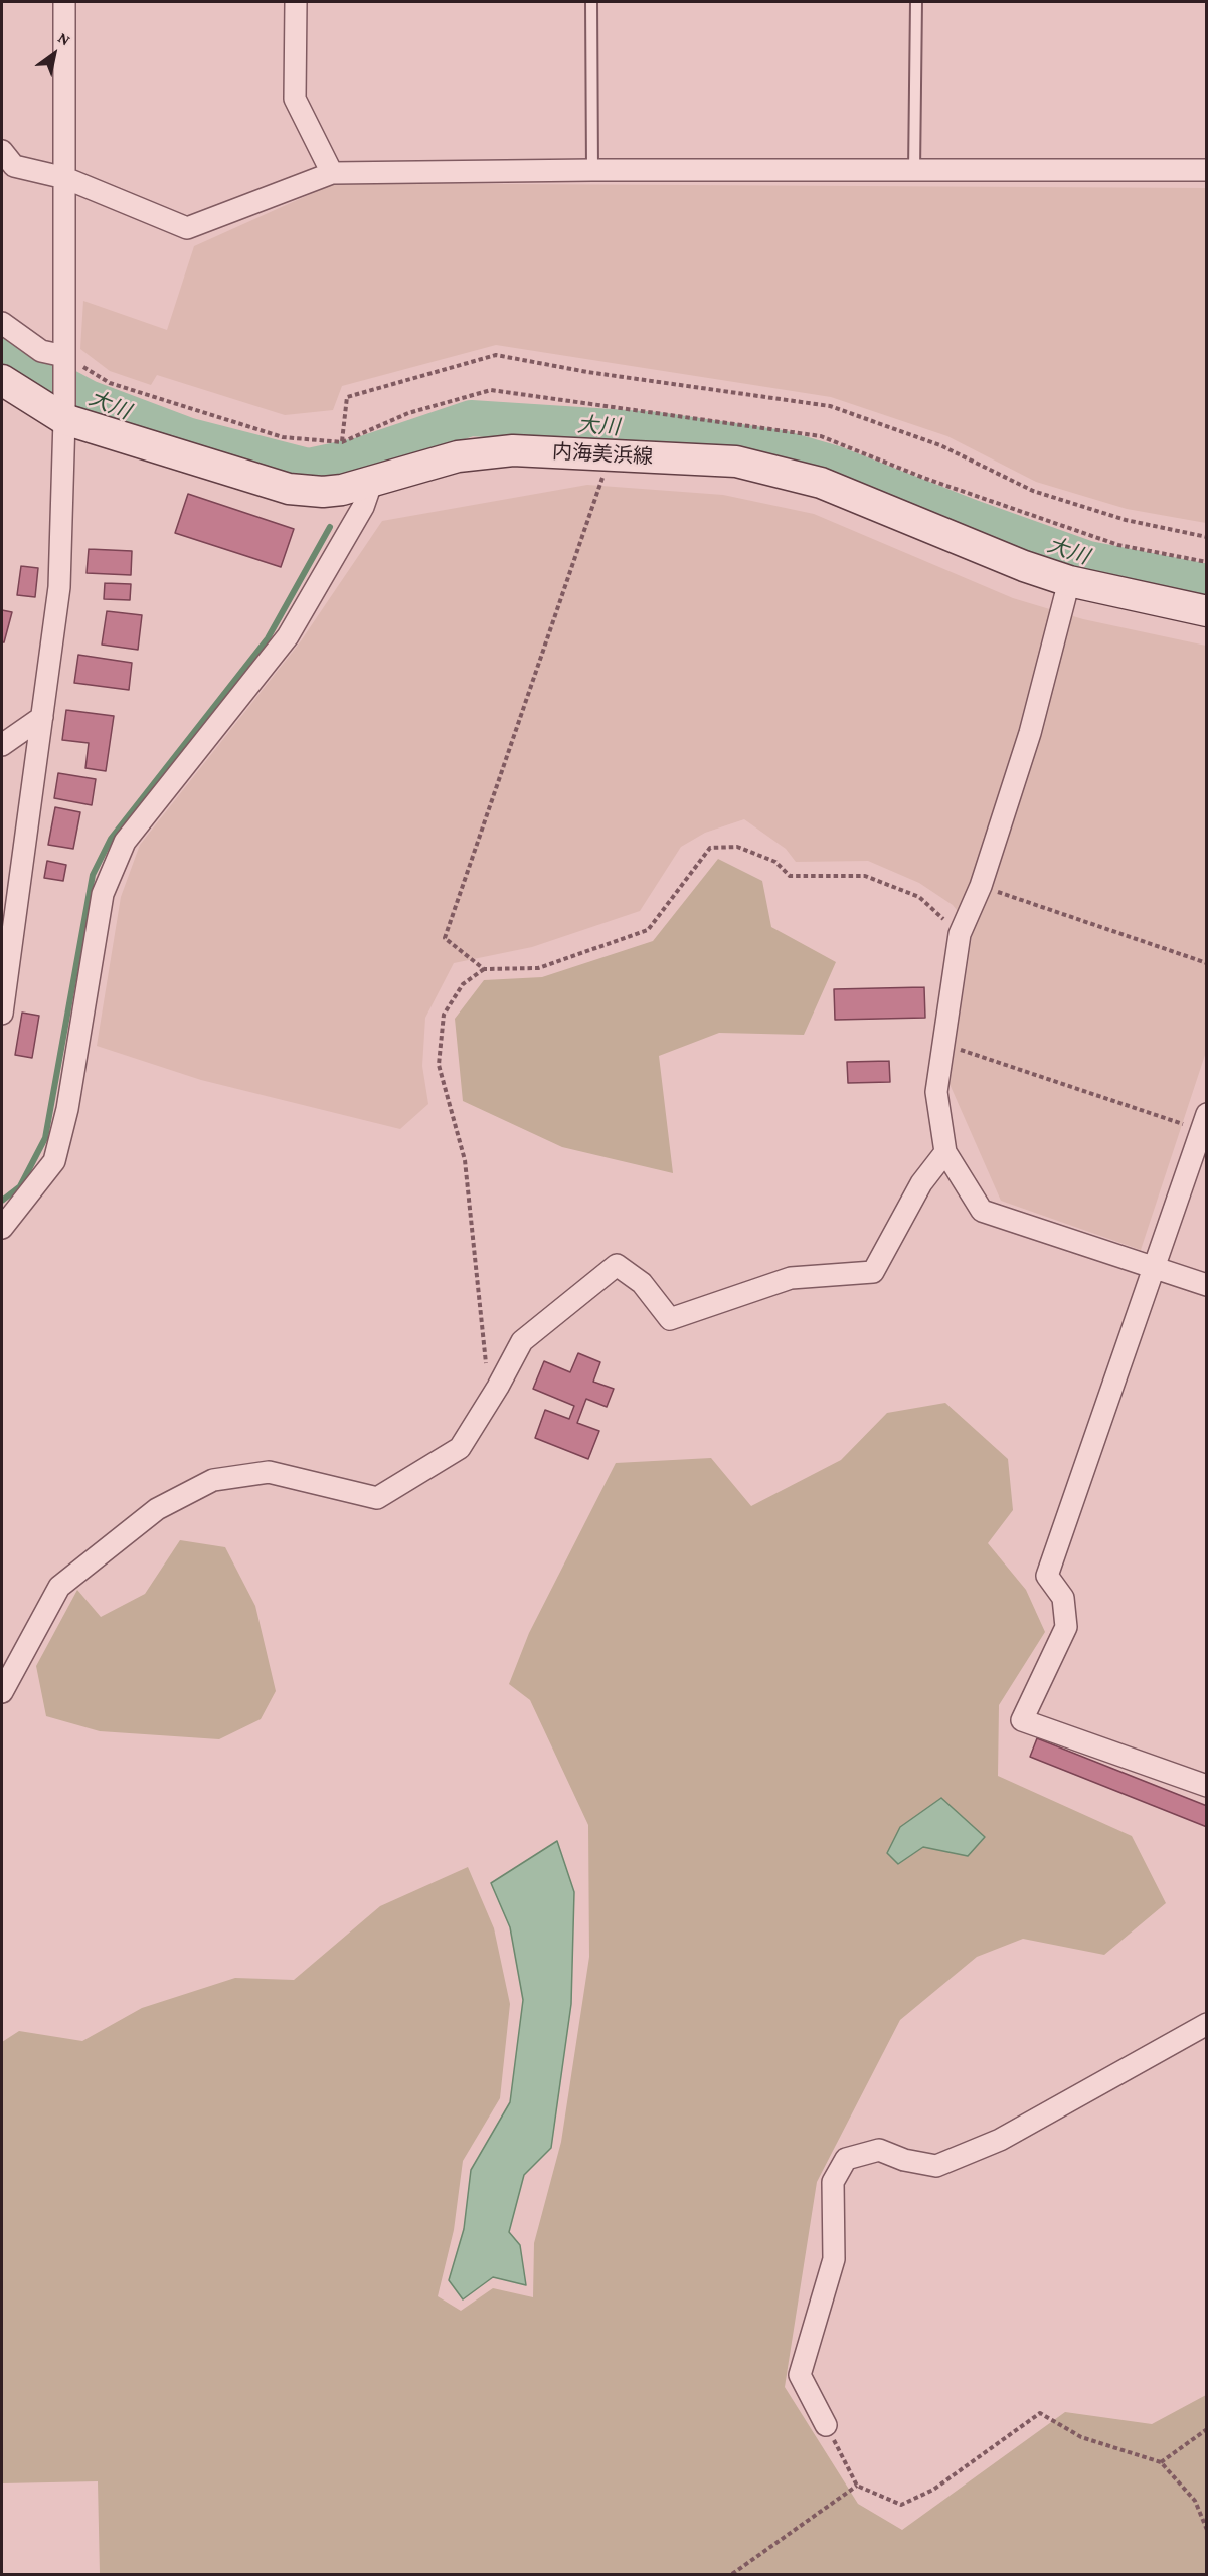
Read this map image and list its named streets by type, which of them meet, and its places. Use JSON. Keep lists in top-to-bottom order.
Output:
{
  "streets": {
    "main road": ["内海美浜線"]
  },
  "water": ["大川"],
  "north": "top right"
}
